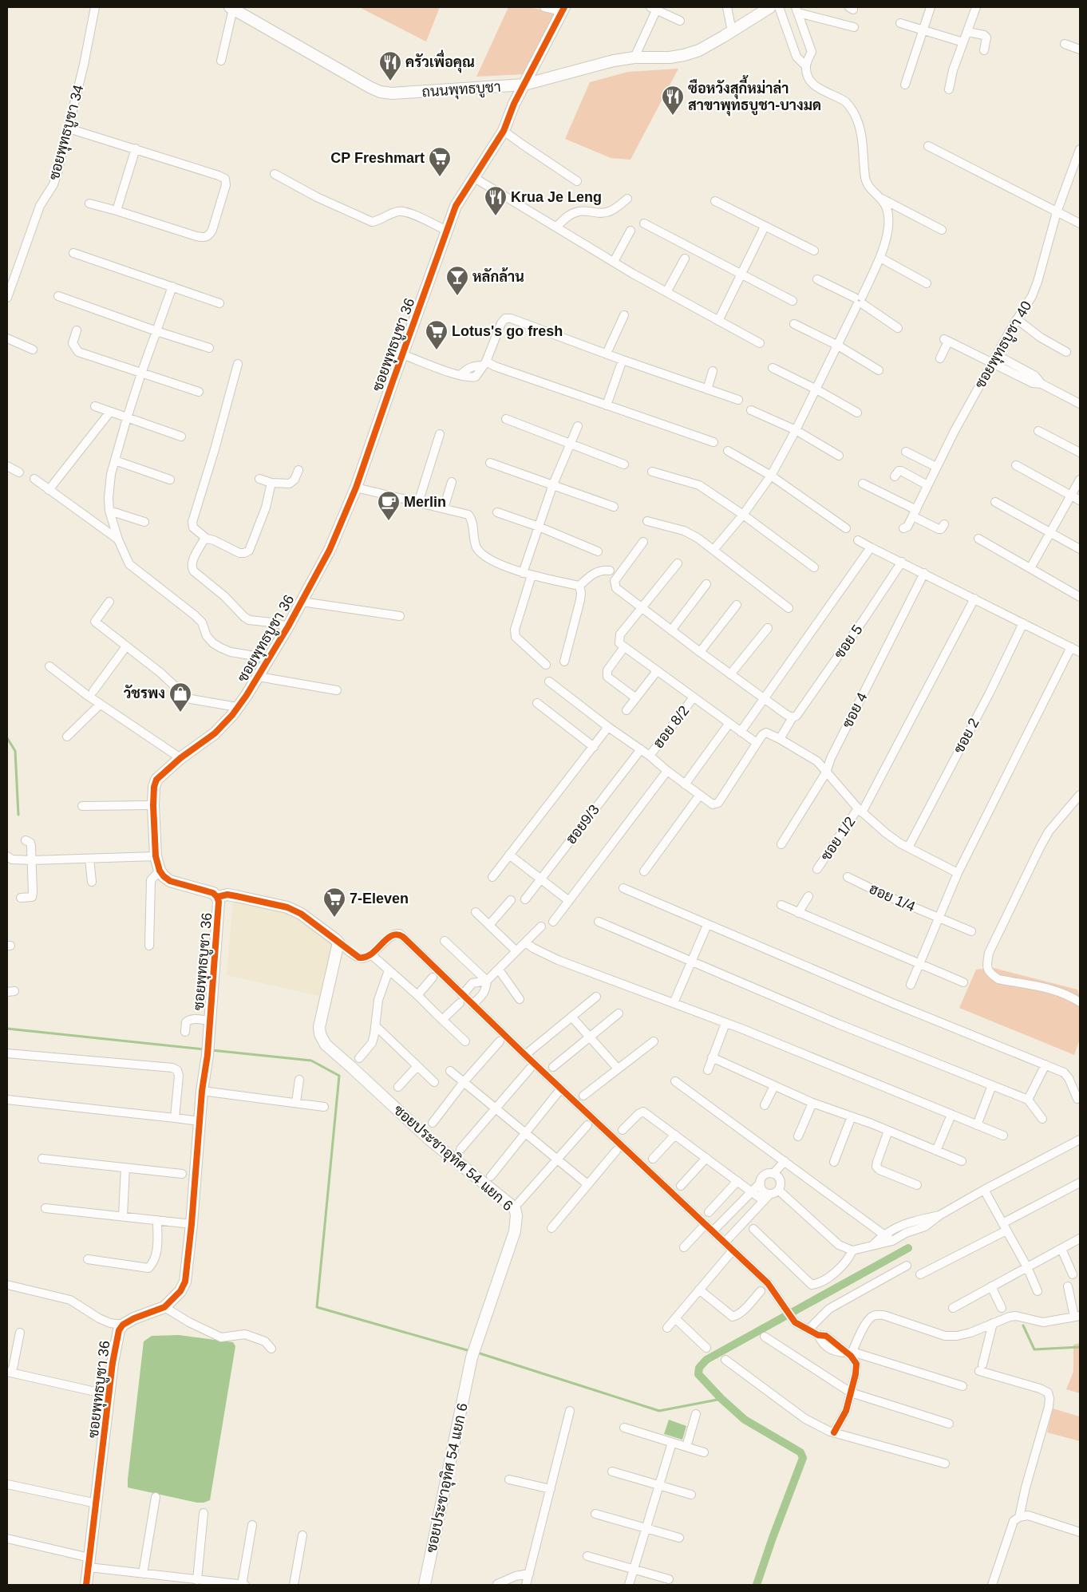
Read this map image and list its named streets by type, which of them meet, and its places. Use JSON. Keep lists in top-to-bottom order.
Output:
{
  "streets": {
    "street": [
      "ถนนพุทธบูชา",
      "ซอยพุทธบูชา 34",
      "ซอยพุทธบูชา 36",
      "ซอยพุทธบูชา 40",
      "ซอย 5",
      "ซอย 4",
      "ฮอย 8/2",
      "ซอย 2",
      "ฮอย9/3",
      "ซอย 1/2",
      "ฮอย 1/4",
      "ซอยประชาอุทิศ 54 แยก 6"
    ]
  },
  "crossings": [
    ["ถนนพุทธบูชา", "ซอยพุทธบูชา 36"]
  ],
  "places": {
    "restaurant": ["ครัวเพื่อคุณ", "ซือหวังสุกี้หม่าล่า สาขาพุทธบูชา-บางมด", "Krua Je Leng"],
    "supermarket": ["CP Freshmart", "Lotus's go fresh", "7-Eleven"],
    "bar": ["หลักล้าน"],
    "cafe": ["Merlin"],
    "shop": ["วัชรพง"]
  }
}
